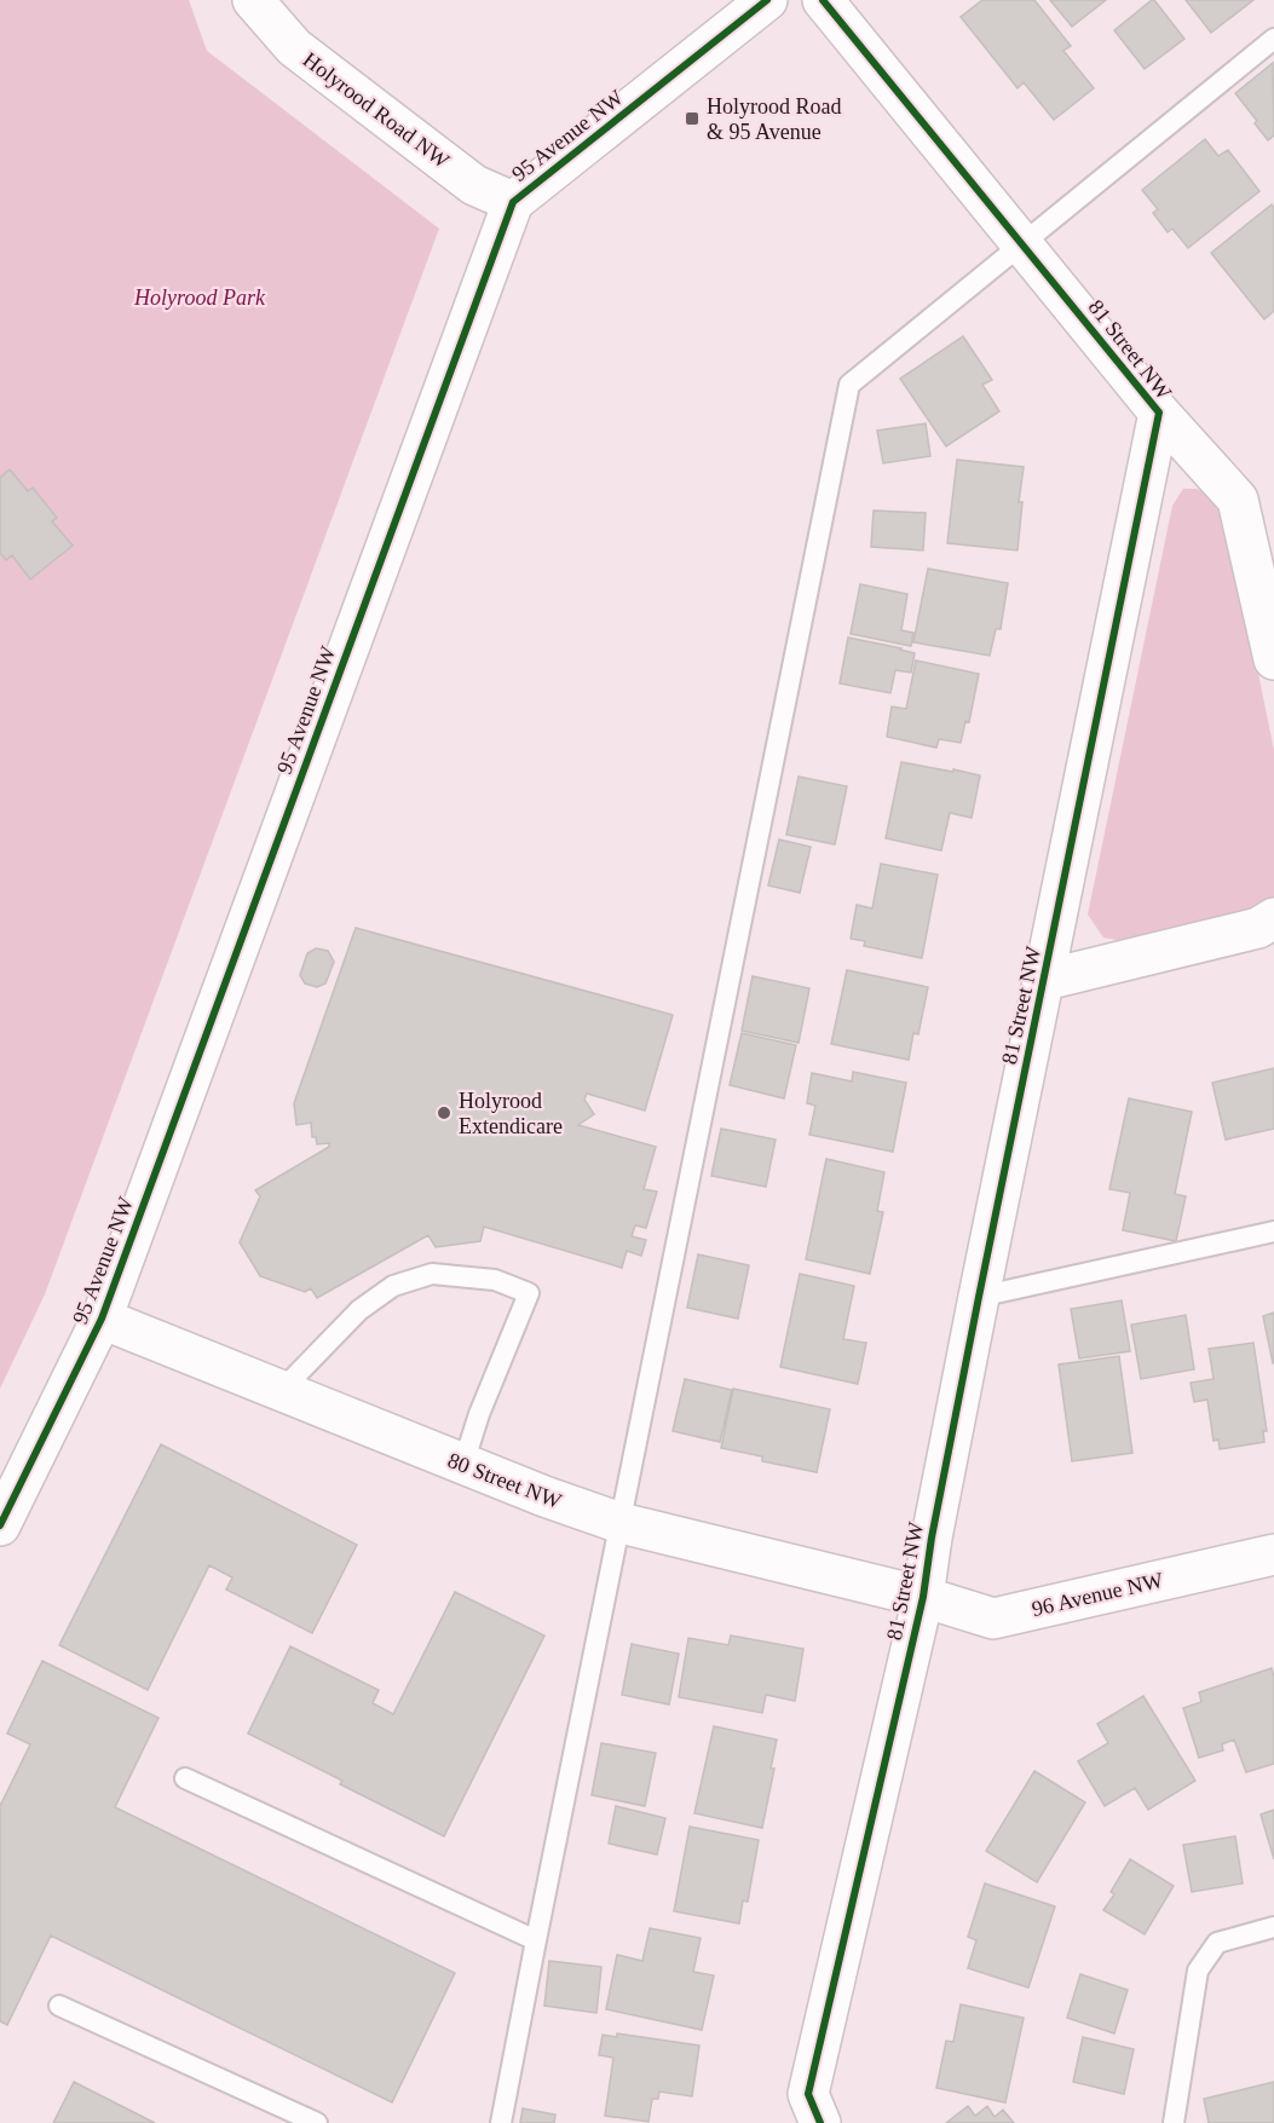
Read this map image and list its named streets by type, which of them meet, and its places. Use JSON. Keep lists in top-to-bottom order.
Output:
{
  "streets": {
    "street": [
      "Holyrood Road NW",
      "95 Avenue NW",
      "81 Street NW",
      "80 Street NW",
      "96 Avenue NW"
    ]
  },
  "crossings": [
    ["Holyrood Road NW", "95 Avenue NW"],
    ["95 Avenue NW", "80 Street NW"],
    ["81 Street NW", "80 Street NW"],
    ["81 Street NW", "96 Avenue NW"],
    ["80 Street NW", "96 Avenue NW"]
  ],
  "parks": ["Holyrood Park"],
  "places": {
    "transit": ["Holyrood Road & 95 Avenue"],
    "other": ["Holyrood Extendicare"]
  }
}
